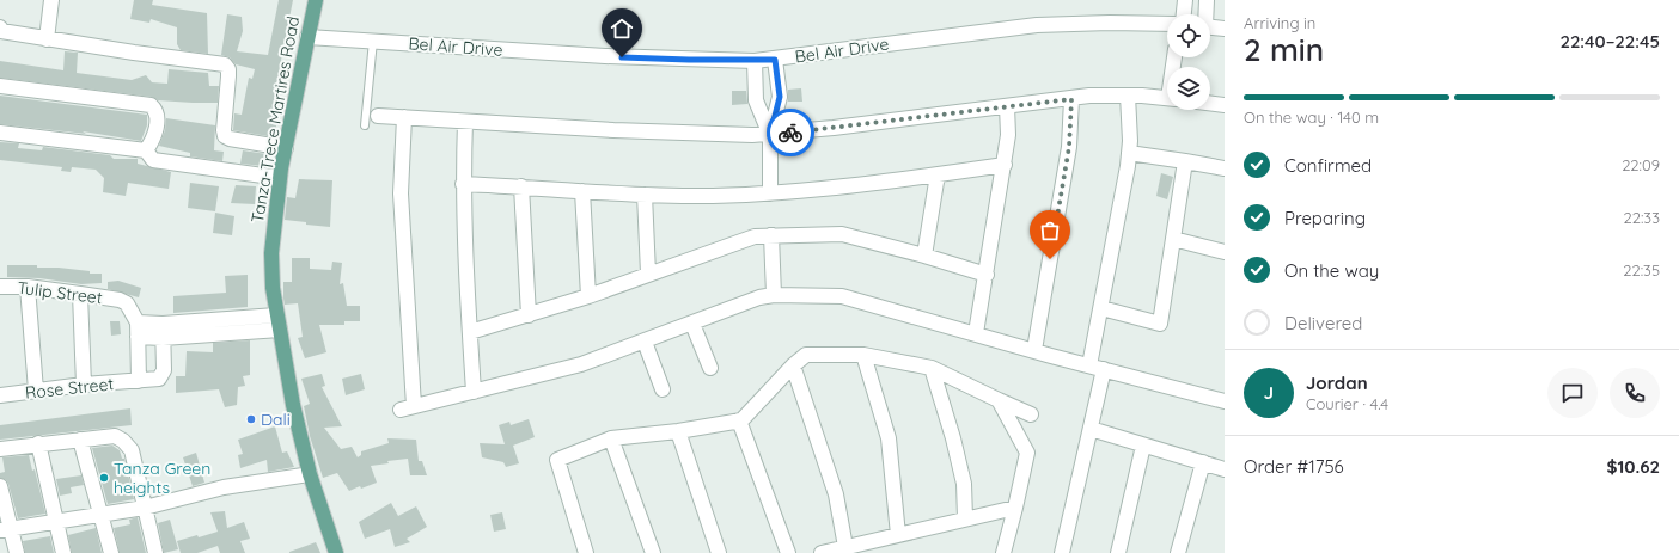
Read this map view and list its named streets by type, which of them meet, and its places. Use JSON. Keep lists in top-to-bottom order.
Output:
{
  "streets": {
    "main road": ["Tanza-Trece Martires Road"],
    "street": ["Bel Air Drive", "Tulip Street", "Rose Street"]
  },
  "crossings": [
    ["Bel Air Drive", "Tanza-Trece Martires Road"]
  ],
  "places": ["Dali", "Tanza Green heights"],
  "page": {
    "heading": ["2 min", "Arriving in", "22:40–22:45"],
    "panel": [
      "Jordan",
      "Courier · 4.4",
      "Order #1756",
      "$10.62"
    ],
    "bar": "On the way · 140 m",
    "list": [
      ["Confirmed", "22:09"],
      ["Preparing", "22:33"],
      ["On the way", "22:35"],
      "Delivered"
    ],
    "round": "J"
  }
}
